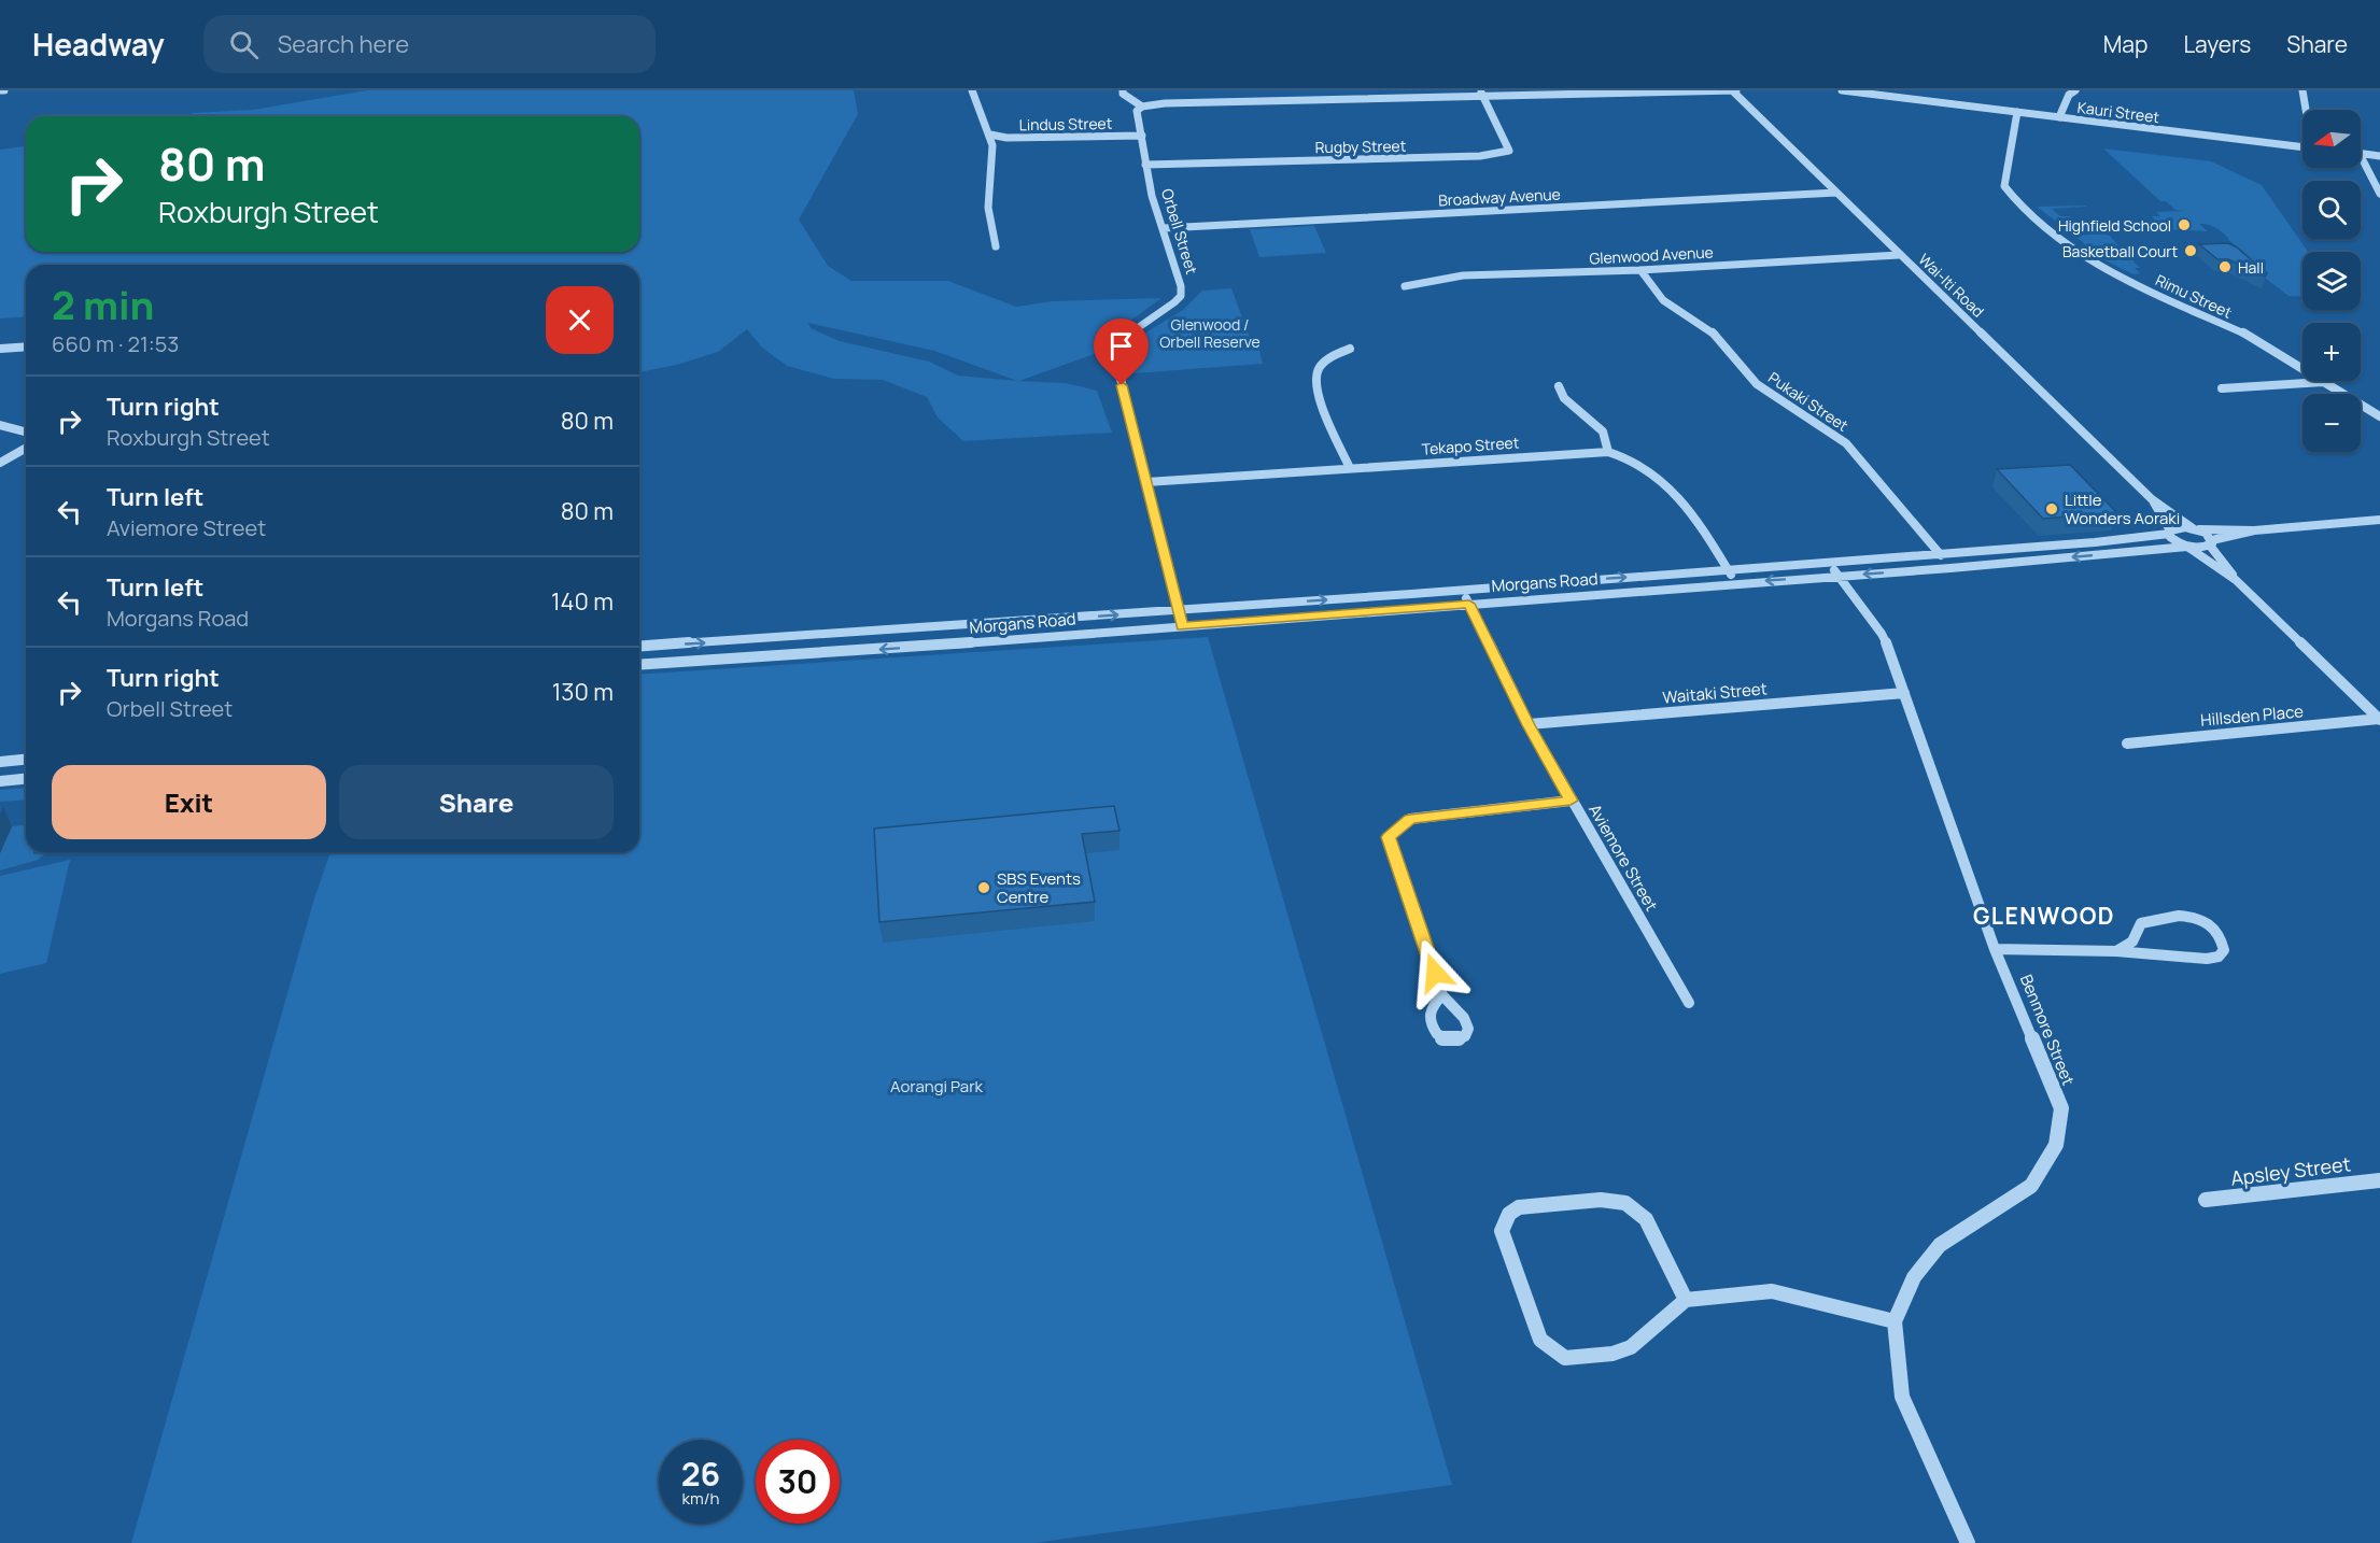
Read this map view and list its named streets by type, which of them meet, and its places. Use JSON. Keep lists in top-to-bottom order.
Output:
{
  "streets": {
    "street": [
      "Kauri Street",
      "Lindus Street",
      "Rugby Street",
      "Broadway Avenue",
      "Orbell Street",
      "Glenwood Avenue",
      "Wai-Iti Road",
      "Rimu Street",
      "Pukaki Street",
      "Tekapo Street",
      "Morgans Road",
      "Waitaki Street",
      "Hillsden Place",
      "Aviemore Street",
      "Benmore Street",
      "Apsley Street"
    ]
  },
  "crossings": [
    ["Kauri Street", "Rimu Street"],
    ["Lindus Street", "Orbell Street"],
    ["Rugby Street", "Orbell Street"],
    ["Broadway Avenue", "Orbell Street"],
    ["Broadway Avenue", "Wai-Iti Road"],
    ["Orbell Street", "Tekapo Street"],
    ["Orbell Street", "Morgans Road"],
    ["Glenwood Avenue", "Wai-Iti Road"],
    ["Glenwood Avenue", "Pukaki Street"],
    ["Wai-Iti Road", "Morgans Road"],
    ["Pukaki Street", "Morgans Road"],
    ["Tekapo Street", "Morgans Road"],
    ["Morgans Road", "Aviemore Street"],
    ["Morgans Road", "Benmore Street"],
    ["Waitaki Street", "Aviemore Street"],
    ["Waitaki Street", "Benmore Street"]
  ],
  "districts": ["GLENWOOD"],
  "parks": ["Glenwood / Orbell Reserve", "Aorangi Park"],
  "places": [
    "Highfield School",
    "Basketball Court",
    "Hall",
    "Little Wonders Aoraki",
    "SBS Events Centre"
  ],
  "north": "left",
  "page": {
    "header": "Headway",
    "search": "Search here",
    "nav": ["Map", "Layers", "Share"],
    "map_buttons": ["+", "−"],
    "turn": ["80 m", "Roxburgh Street"],
    "heading": ["2 min", "660 m · 21:53"],
    "list": [
      {
        "name": "Turn right",
        "note": "Roxburgh Street",
        "value": "80 m"
      },
      {
        "name": "Turn left",
        "note": "Aviemore Street",
        "value": "80 m"
      },
      {
        "name": "Turn left",
        "note": "Morgans Road",
        "value": "140 m"
      },
      {
        "name": "Turn right",
        "note": "Orbell Street",
        "value": "130 m"
      }
    ],
    "buttons": ["Exit", "Share"],
    "speed": "26 km/h",
    "limit": "30"
  }
}
